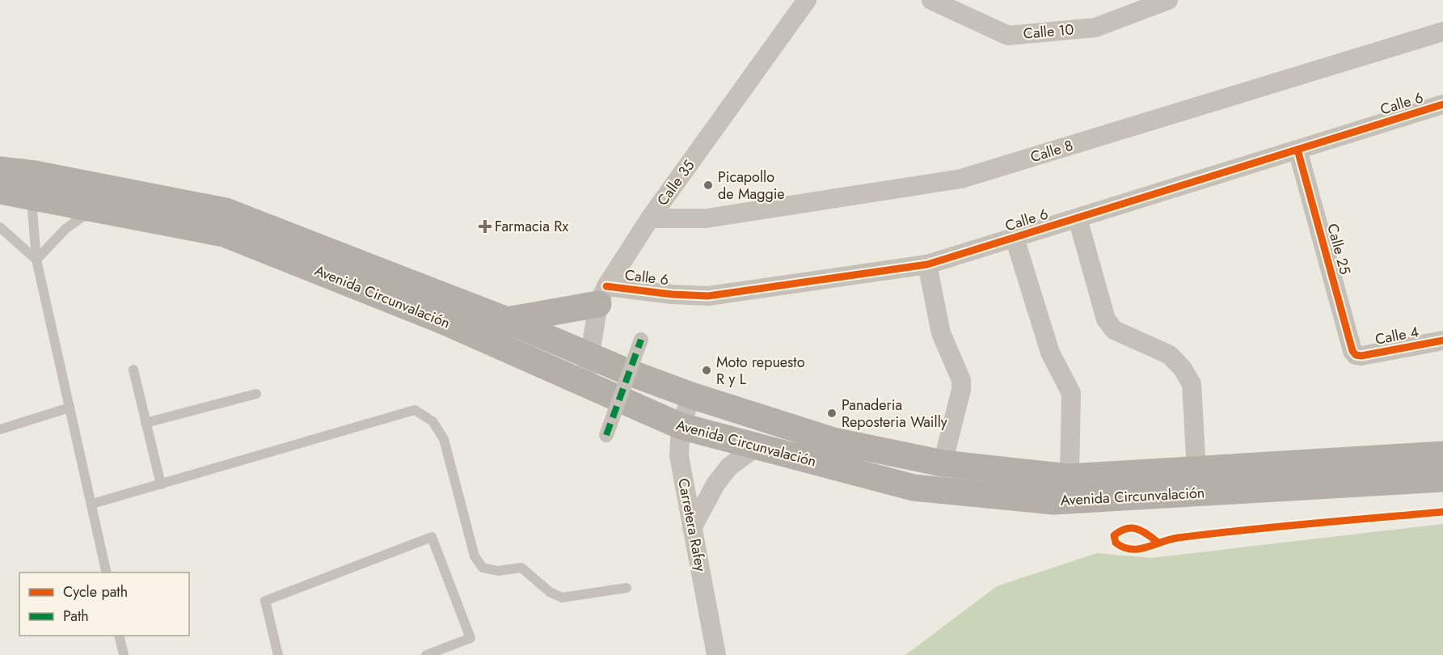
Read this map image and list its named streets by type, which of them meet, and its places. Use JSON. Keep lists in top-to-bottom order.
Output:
{
  "streets": {
    "main road": ["Avenida Circunvalación"],
    "street": [
      "Calle 10",
      "Calle 6",
      "Calle 8",
      "Calle 35",
      "Calle 25",
      "Calle 4",
      "Carretera Rafey"
    ]
  },
  "crossings": [
    ["Calle 6", "Calle 35"],
    ["Calle 6", "Calle 25"],
    ["Calle 8", "Calle 35"],
    ["Calle 35", "Avenida Circunvalación"],
    ["Calle 25", "Calle 4"],
    ["Avenida Circunvalación", "Carretera Rafey"]
  ],
  "places": {
    "other": ["Picapollo de Maggie", "Moto repuesto R y L", "Panaderia Reposteria Wailly"],
    "health": ["Farmacia Rx"]
  },
  "legend": ["Cycle path", "Path"]
}
